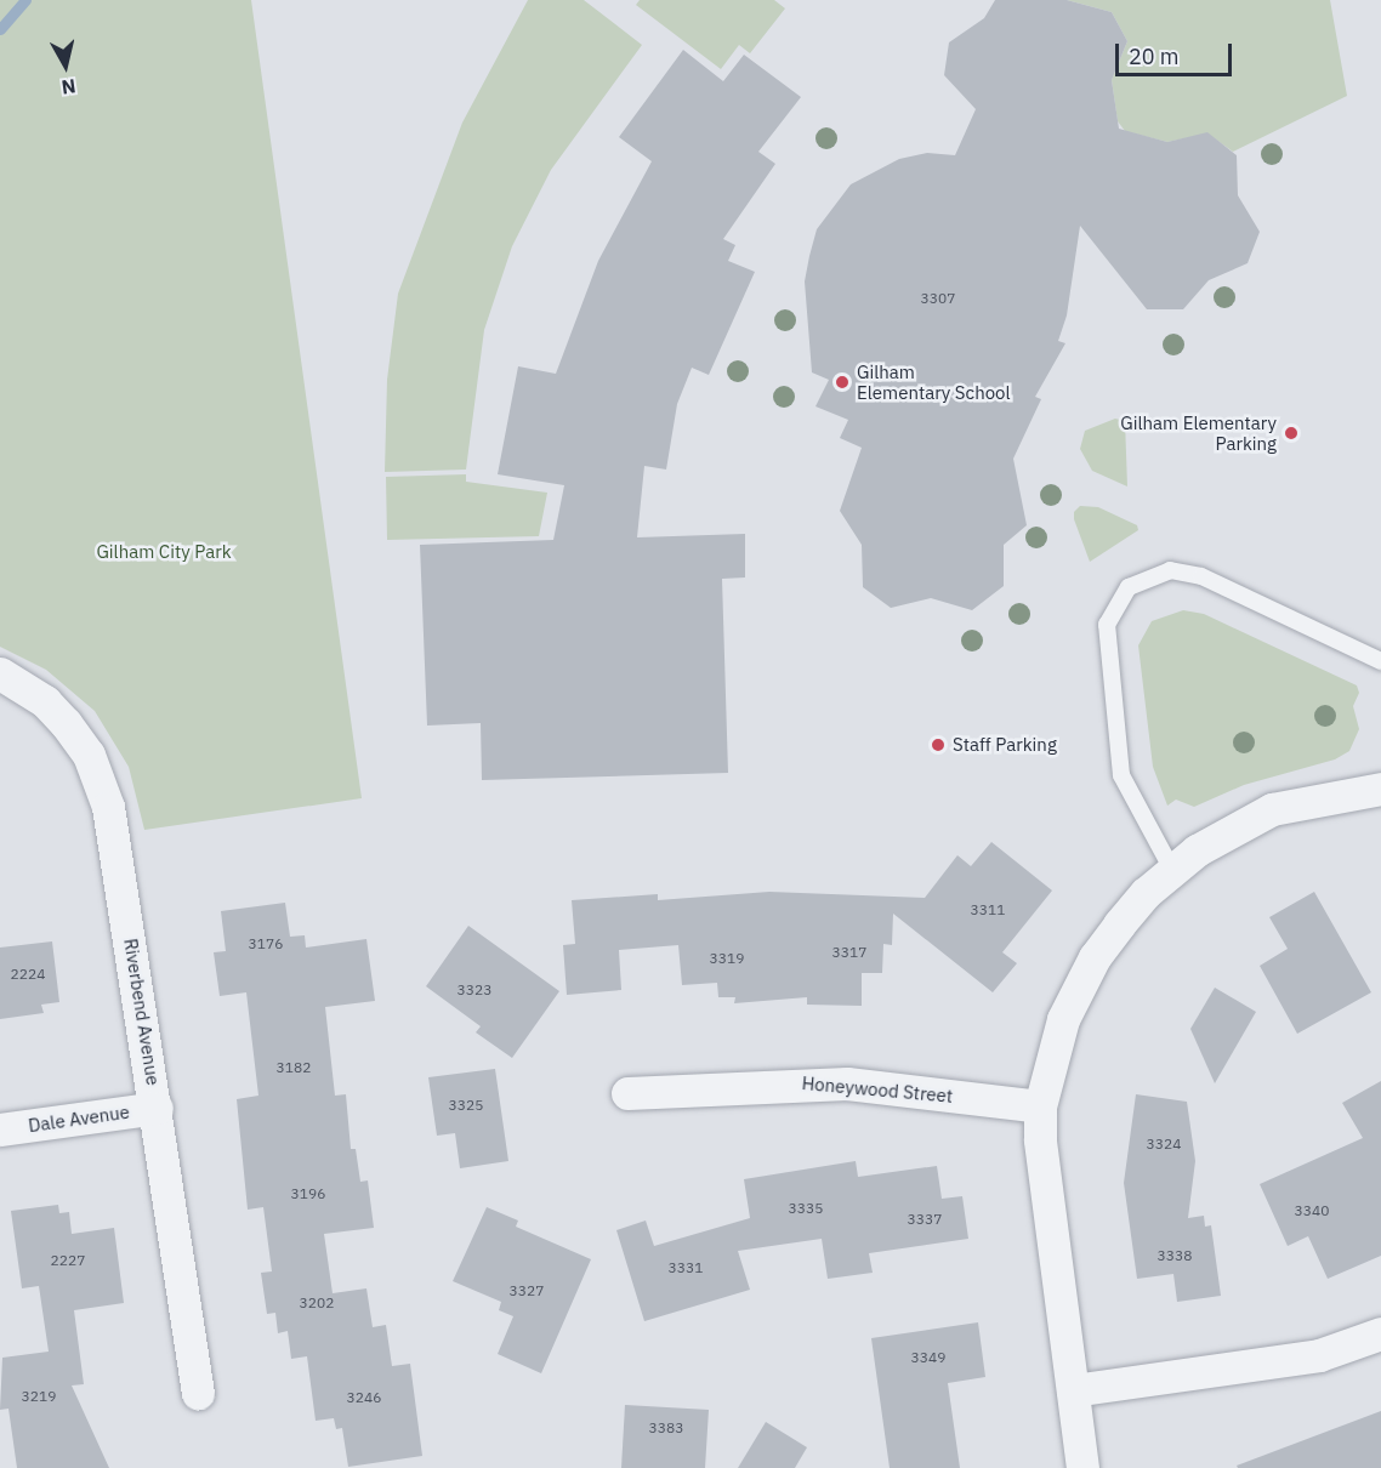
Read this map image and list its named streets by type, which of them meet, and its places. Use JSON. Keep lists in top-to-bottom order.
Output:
{
  "streets": {
    "street": ["Riverbend Avenue", "Honeywood Street", "Dale Avenue"]
  },
  "crossings": [
    ["Riverbend Avenue", "Dale Avenue"]
  ],
  "parks": ["Gilham City Park"],
  "places": ["Gilham Elementary School", "Gilham Elementary Parking", "Staff Parking"],
  "house_numbers": [
    "3307",
    "3311",
    "3176",
    "3317",
    "3319",
    "2224",
    "3323",
    "3182",
    "3325",
    "3324",
    "3196",
    "3335",
    "3340",
    "3337",
    "3338",
    "2227",
    "3331",
    "3327",
    "3202",
    "3349",
    "3219",
    "3246",
    "3383"
  ],
  "scale_bar": "20 m",
  "north": "bottom"
}
